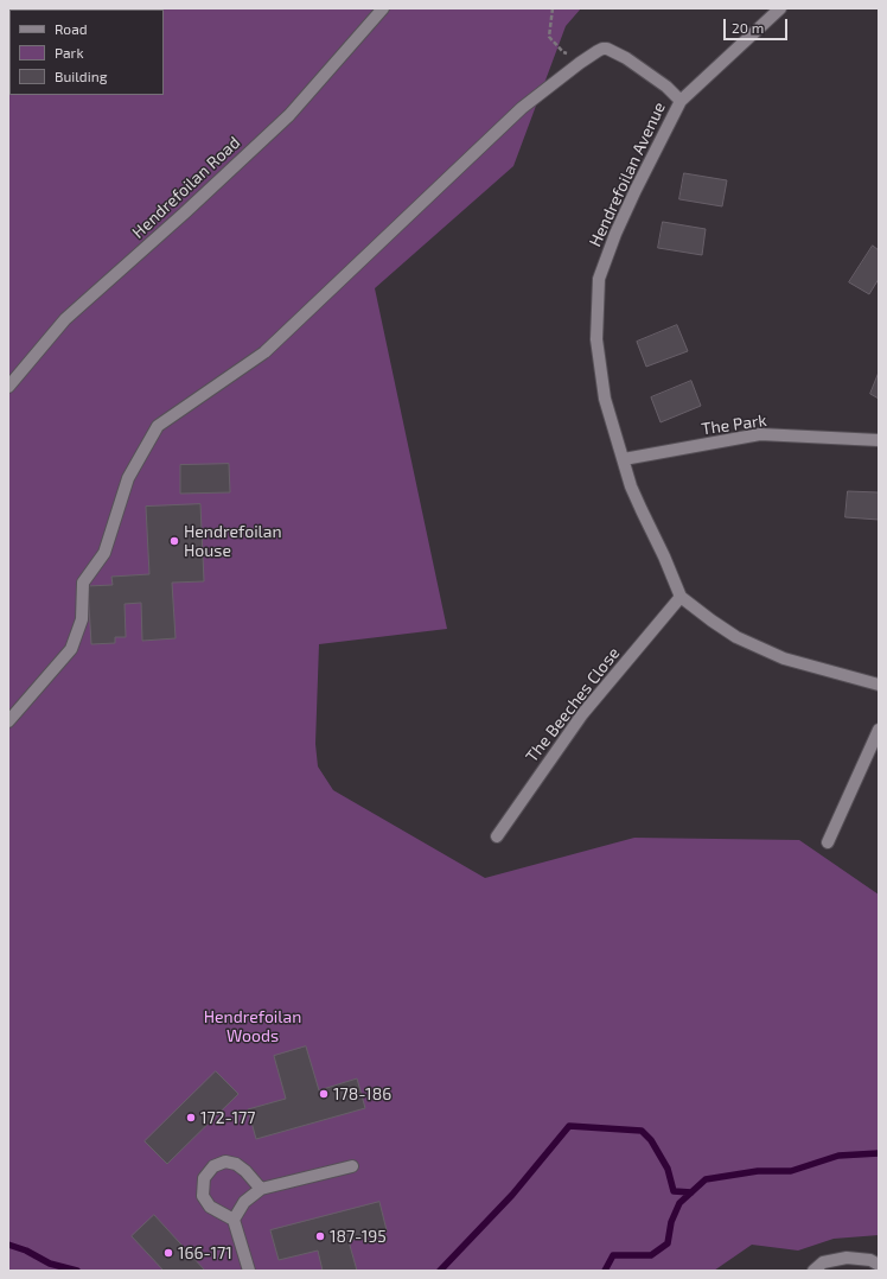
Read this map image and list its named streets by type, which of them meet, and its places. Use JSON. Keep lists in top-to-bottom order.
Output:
{
  "streets": {
    "street": [
      "Hendrefoilan Avenue",
      "Hendrefoilan Road",
      "The Park",
      "The Beeches Close"
    ]
  },
  "crossings": [
    ["Hendrefoilan Avenue", "The Park"],
    ["Hendrefoilan Avenue", "The Beeches Close"]
  ],
  "parks": ["Hendrefoilan Woods"],
  "places": [
    "Hendrefoilan House",
    "178-186",
    "172-177",
    "187-195",
    "166-171"
  ],
  "legend": ["Road", "Park", "Building"],
  "scale_bar": "20 m"
}
